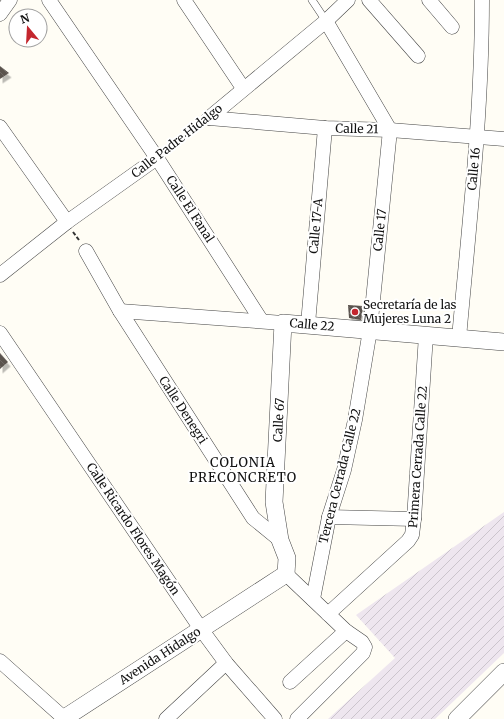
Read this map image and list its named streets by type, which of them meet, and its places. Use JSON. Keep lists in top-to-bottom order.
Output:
{
  "streets": {
    "street": [
      "Calle 21",
      "Calle Padre Hidalgo",
      "Calle 16",
      "Calle El Fanal",
      "Calle 17-A",
      "Calle 17",
      "Calle 22",
      "Calle Denegri",
      "Calle 67",
      "Primera Cerrada Calle 22",
      "Tercera Cerrada Calle 22",
      "Calle Ricardo Flores Magón",
      "Avenida Hidalgo"
    ]
  },
  "crossings": [
    ["Calle 21", "Calle Padre Hidalgo"],
    ["Calle 21", "Calle 16"],
    ["Calle 21", "Calle 17-A"],
    ["Calle 21", "Calle 17"],
    ["Calle Padre Hidalgo", "Calle El Fanal"],
    ["Calle 16", "Calle 22"],
    ["Calle El Fanal", "Calle 22"],
    ["Calle 17-A", "Calle 22"],
    ["Calle 17", "Calle 22"],
    ["Calle 17", "Tercera Cerrada Calle 22"],
    ["Calle 22", "Calle Denegri"],
    ["Calle 22", "Calle 67"],
    ["Calle 22", "Primera Cerrada Calle 22"],
    ["Calle 22", "Tercera Cerrada Calle 22"],
    ["Calle Denegri", "Calle 67"],
    ["Calle Ricardo Flores Magón", "Avenida Hidalgo"]
  ],
  "districts": ["COLONIA PRECONCRETO"],
  "places": ["Secretaría de las Mujeres Luna 2"],
  "north": "top"
}
